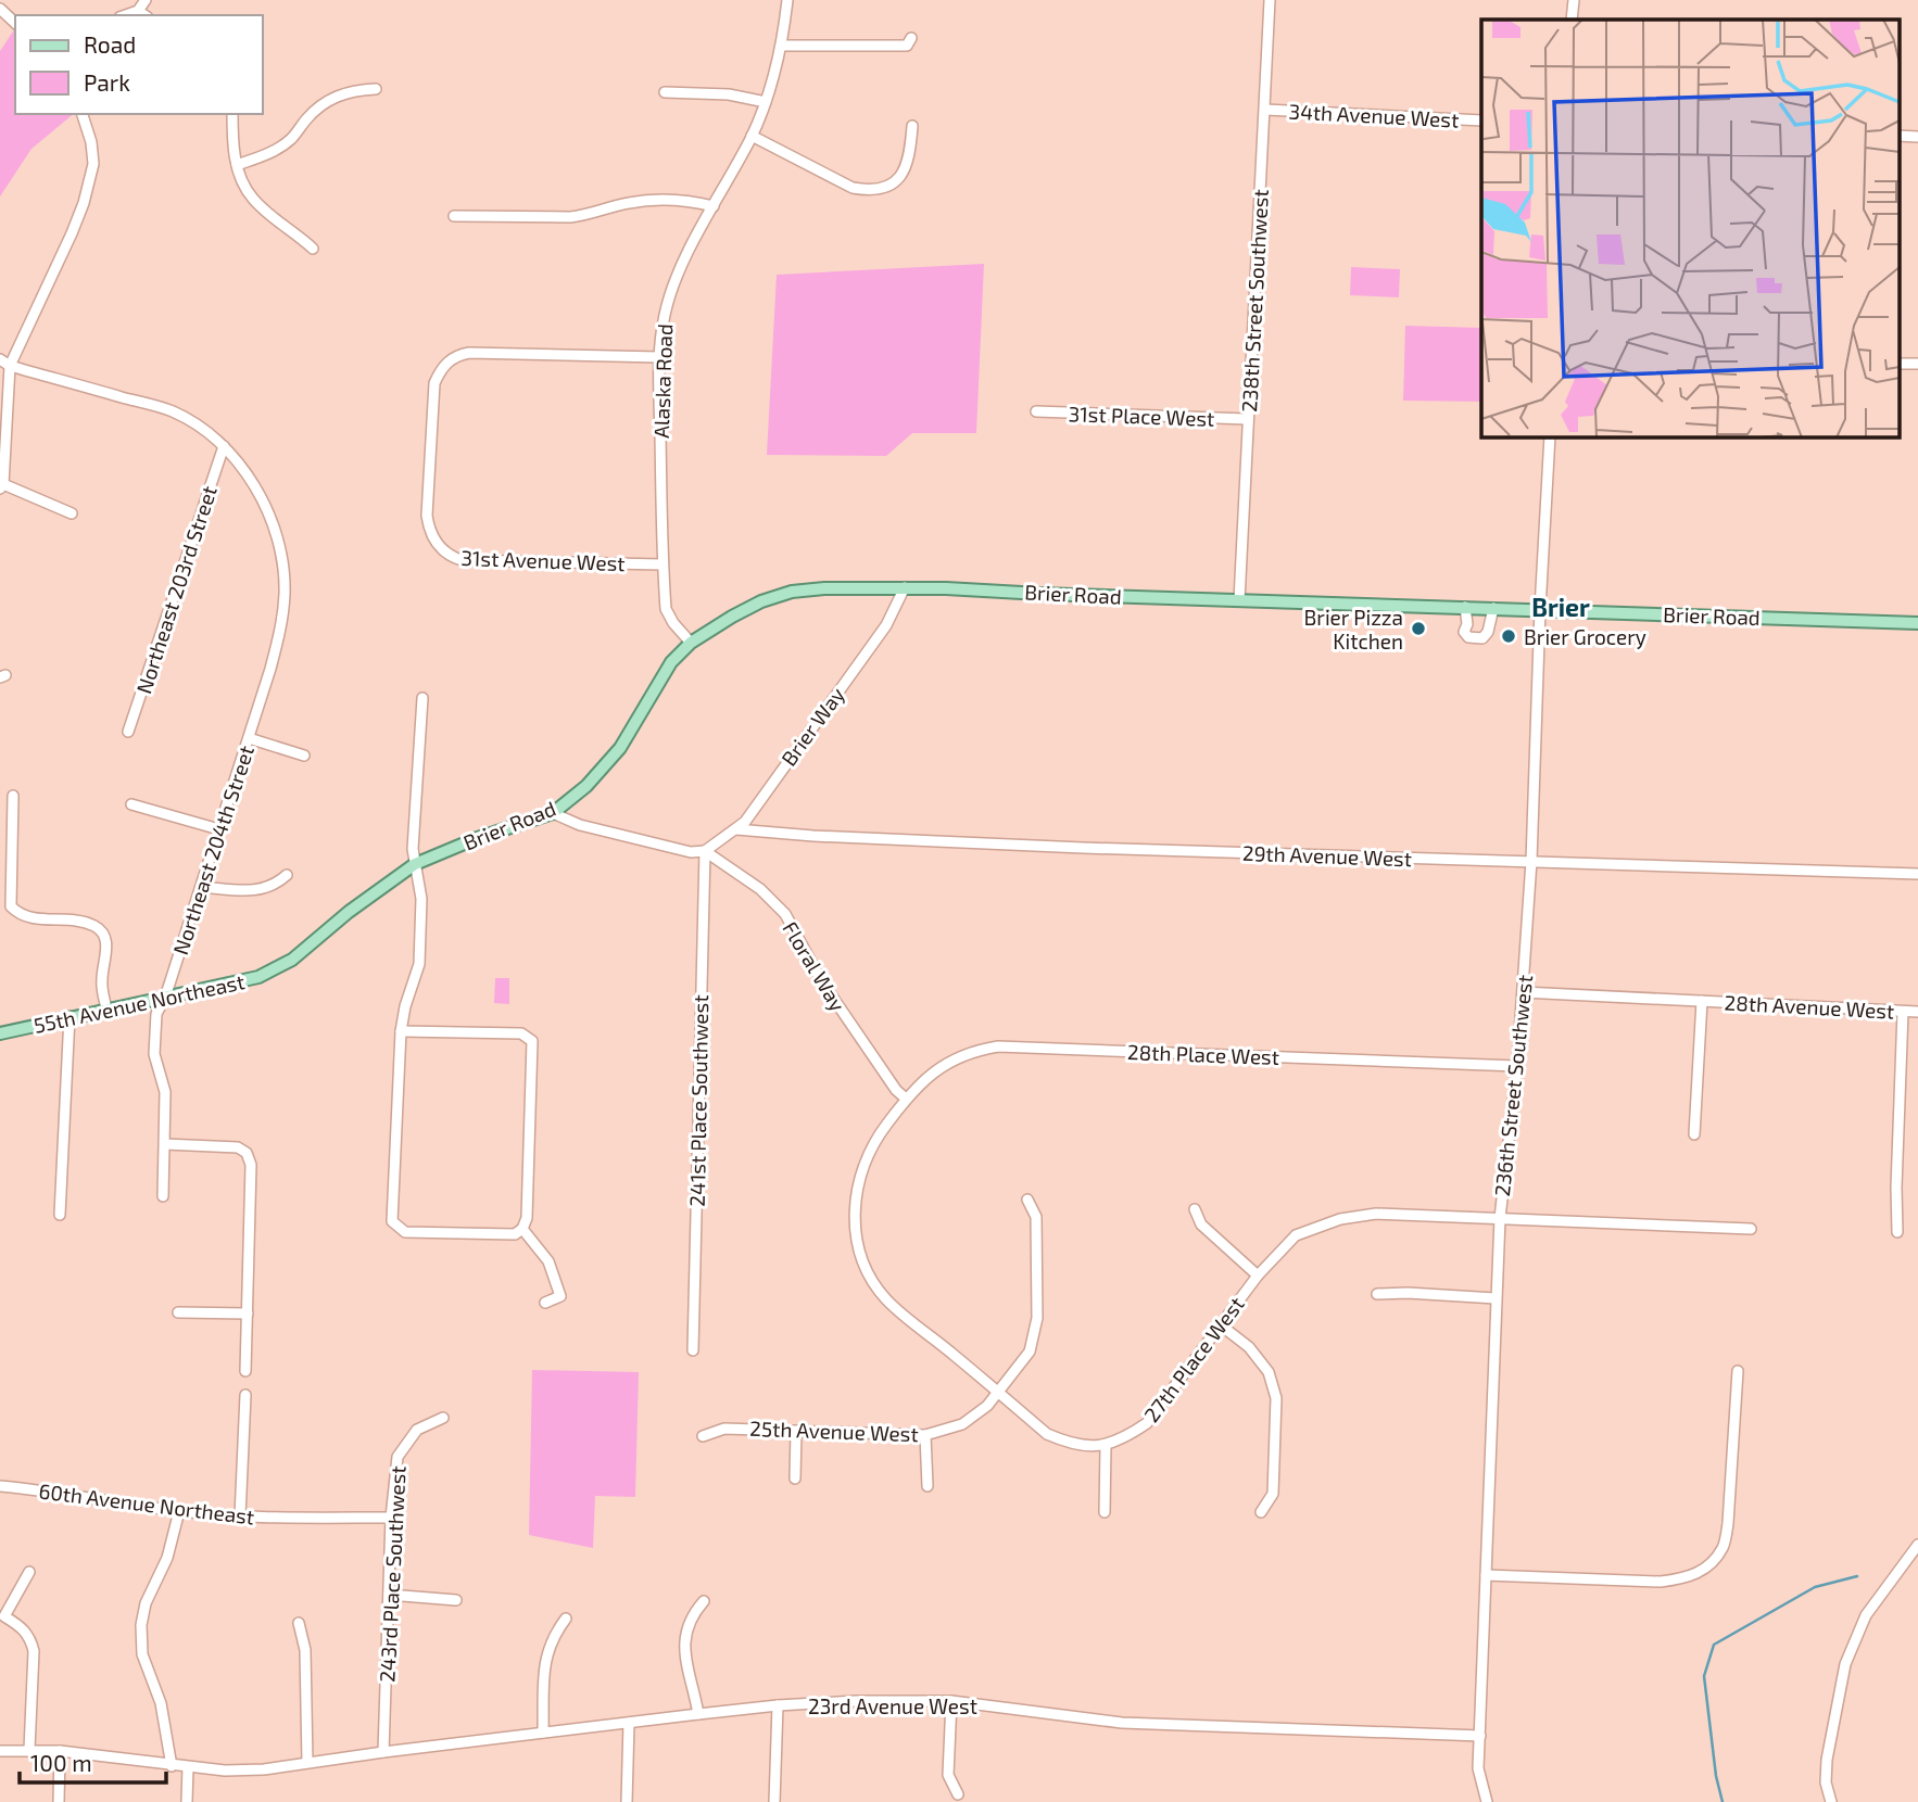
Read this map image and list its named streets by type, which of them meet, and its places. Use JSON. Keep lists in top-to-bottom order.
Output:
{
  "streets": {
    "main road": ["Brier Road", "55th Avenue Northeast"],
    "street": [
      "34th Avenue West",
      "238th Street Southwest",
      "Alaska Road",
      "31st Place West",
      "31st Avenue West",
      "Northeast 203rd Street",
      "Brier Way",
      "Northeast 204th Street",
      "29th Avenue West",
      "Floral Way",
      "28th Avenue West",
      "28th Place West",
      "236th Street Southwest",
      "241st Place Southwest",
      "27th Place West",
      "25th Avenue West",
      "60th Avenue Northeast",
      "243rd Place Southwest",
      "23rd Avenue West"
    ]
  },
  "crossings": [
    ["34th Avenue West", "238th Street Southwest"],
    ["238th Street Southwest", "31st Place West"],
    ["238th Street Southwest", "Brier Road"],
    ["Alaska Road", "31st Avenue West"],
    ["Alaska Road", "Brier Road"],
    ["Northeast 203rd Street", "Northeast 204th Street"],
    ["Brier Road", "Brier Way"],
    ["Brier Road", "55th Avenue Northeast"],
    ["Brier Road", "236th Street Southwest"],
    ["Brier Way", "29th Avenue West"],
    ["Brier Way", "Floral Way"],
    ["Brier Way", "241st Place Southwest"],
    ["Northeast 204th Street", "55th Avenue Northeast"],
    ["29th Avenue West", "236th Street Southwest"],
    ["Floral Way", "28th Place West"],
    ["Floral Way", "241st Place Southwest"],
    ["28th Avenue West", "236th Street Southwest"],
    ["28th Place West", "236th Street Southwest"],
    ["236th Street Southwest", "27th Place West"],
    ["236th Street Southwest", "23rd Avenue West"],
    ["60th Avenue Northeast", "243rd Place Southwest"],
    ["243rd Place Southwest", "23rd Avenue West"]
  ],
  "districts": ["Brier"],
  "places": ["Brier Pizza Kitchen", "Brier Grocery"],
  "legend": ["Road", "Park"],
  "scale_bar": "100 m"
}
